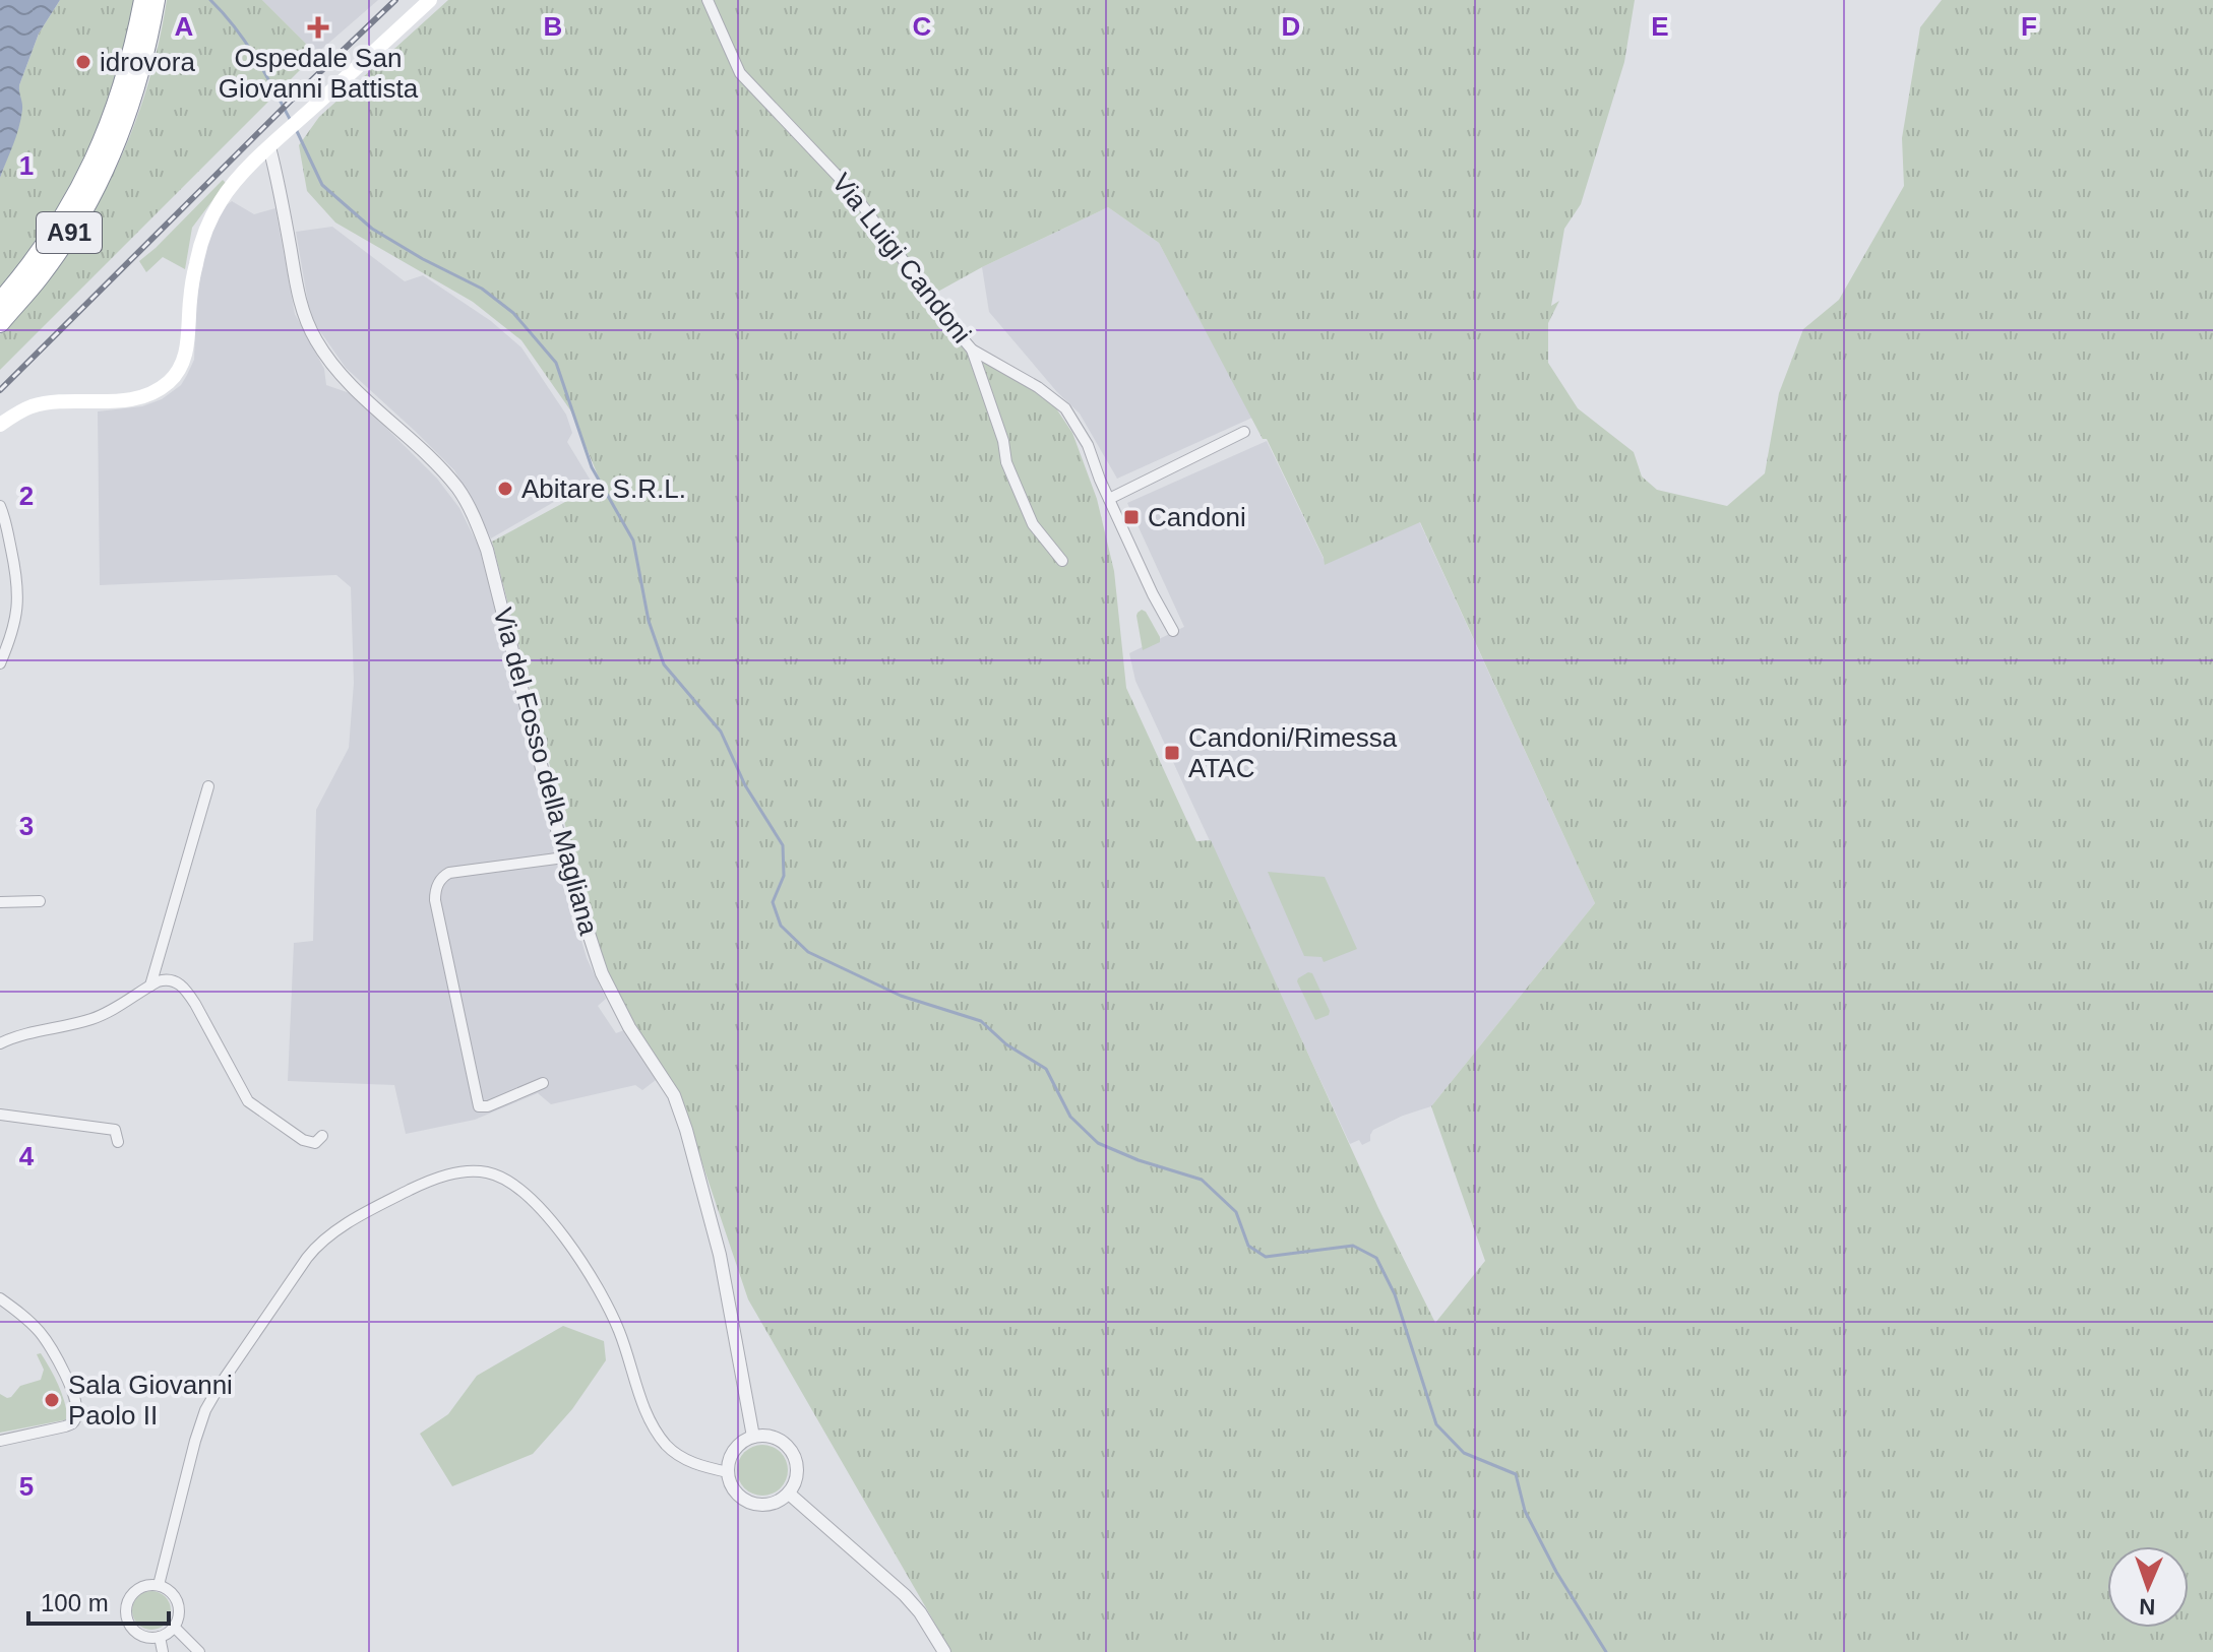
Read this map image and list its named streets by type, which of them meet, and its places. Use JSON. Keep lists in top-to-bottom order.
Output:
{
  "streets": {
    "highway": ["A91"],
    "street": ["Via Luigi Candoni", "Via del Fosso della Magliana"]
  },
  "places": {
    "health": ["Ospedale San Giovanni Battista"],
    "other": ["idrovora", "Abitare S.R.L.", "Sala Giovanni Paolo II"],
    "transit": ["Candoni", "Candoni/Rimessa ATAC"]
  },
  "scale_bar": "100 m",
  "north": "bottom",
  "grid": {
    "columns": [
      "A",
      "B",
      "C",
      "D",
      "E",
      "F"
    ],
    "rows": [
      "1",
      "2",
      "3",
      "4",
      "5"
    ]
  }
}
